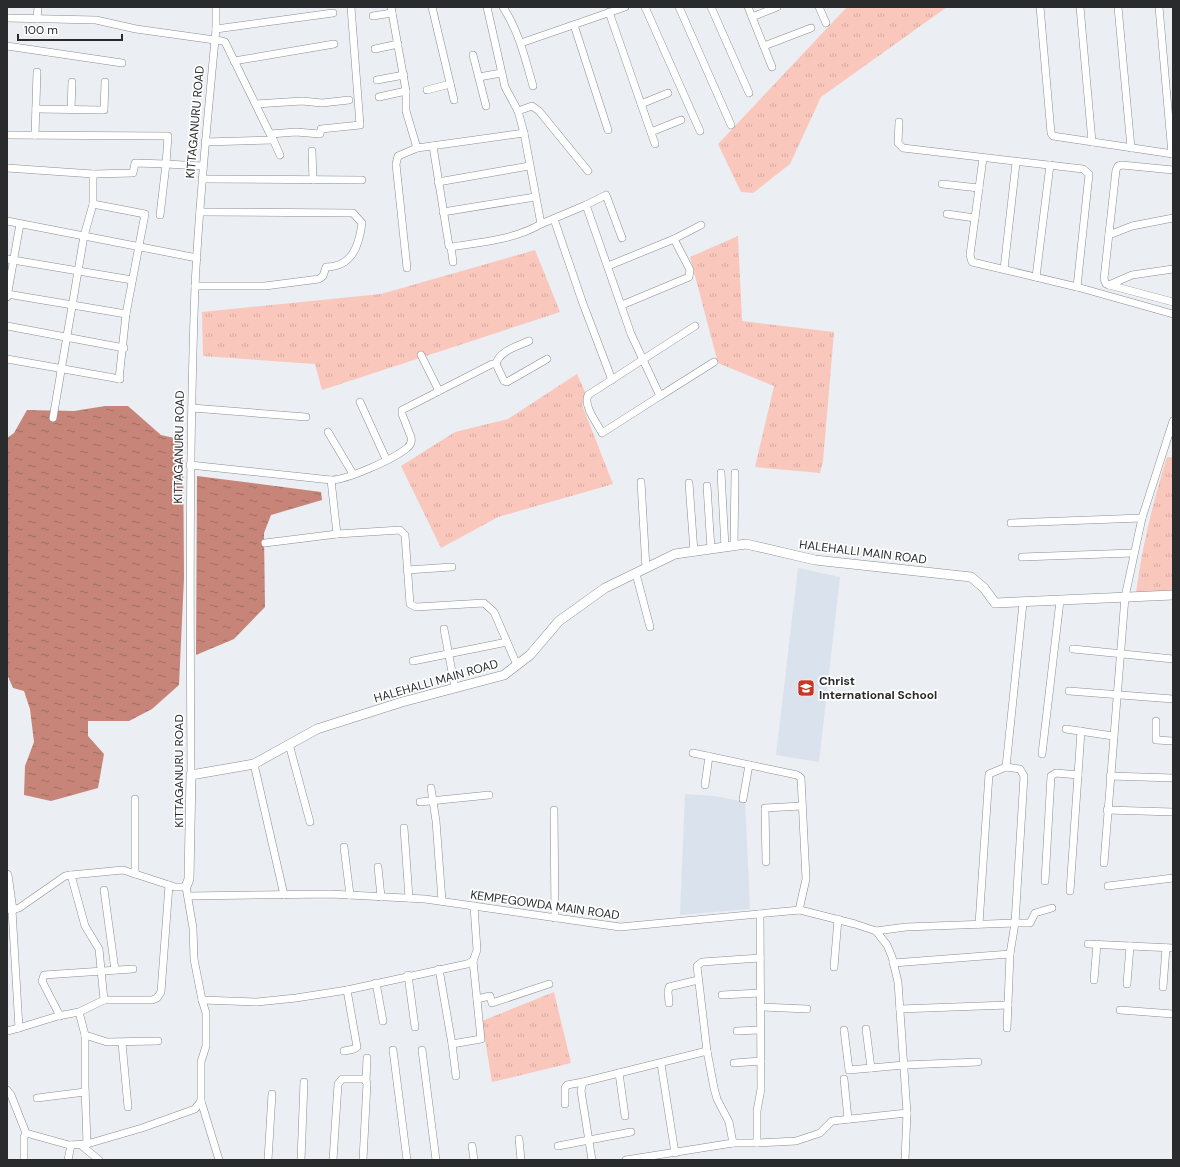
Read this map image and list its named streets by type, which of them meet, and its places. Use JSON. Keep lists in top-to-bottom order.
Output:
{
  "streets": {
    "main road": ["KITTAGANURU ROAD", "HALEHALLI MAIN ROAD"],
    "street": ["KEMPEGOWDA MAIN ROAD"]
  },
  "crossings": [
    ["KITTAGANURU ROAD", "HALEHALLI MAIN ROAD"],
    ["KITTAGANURU ROAD", "KEMPEGOWDA MAIN ROAD"]
  ],
  "places": {
    "school or university": ["Christ International School"]
  },
  "scale_bar": "100 m"
}
